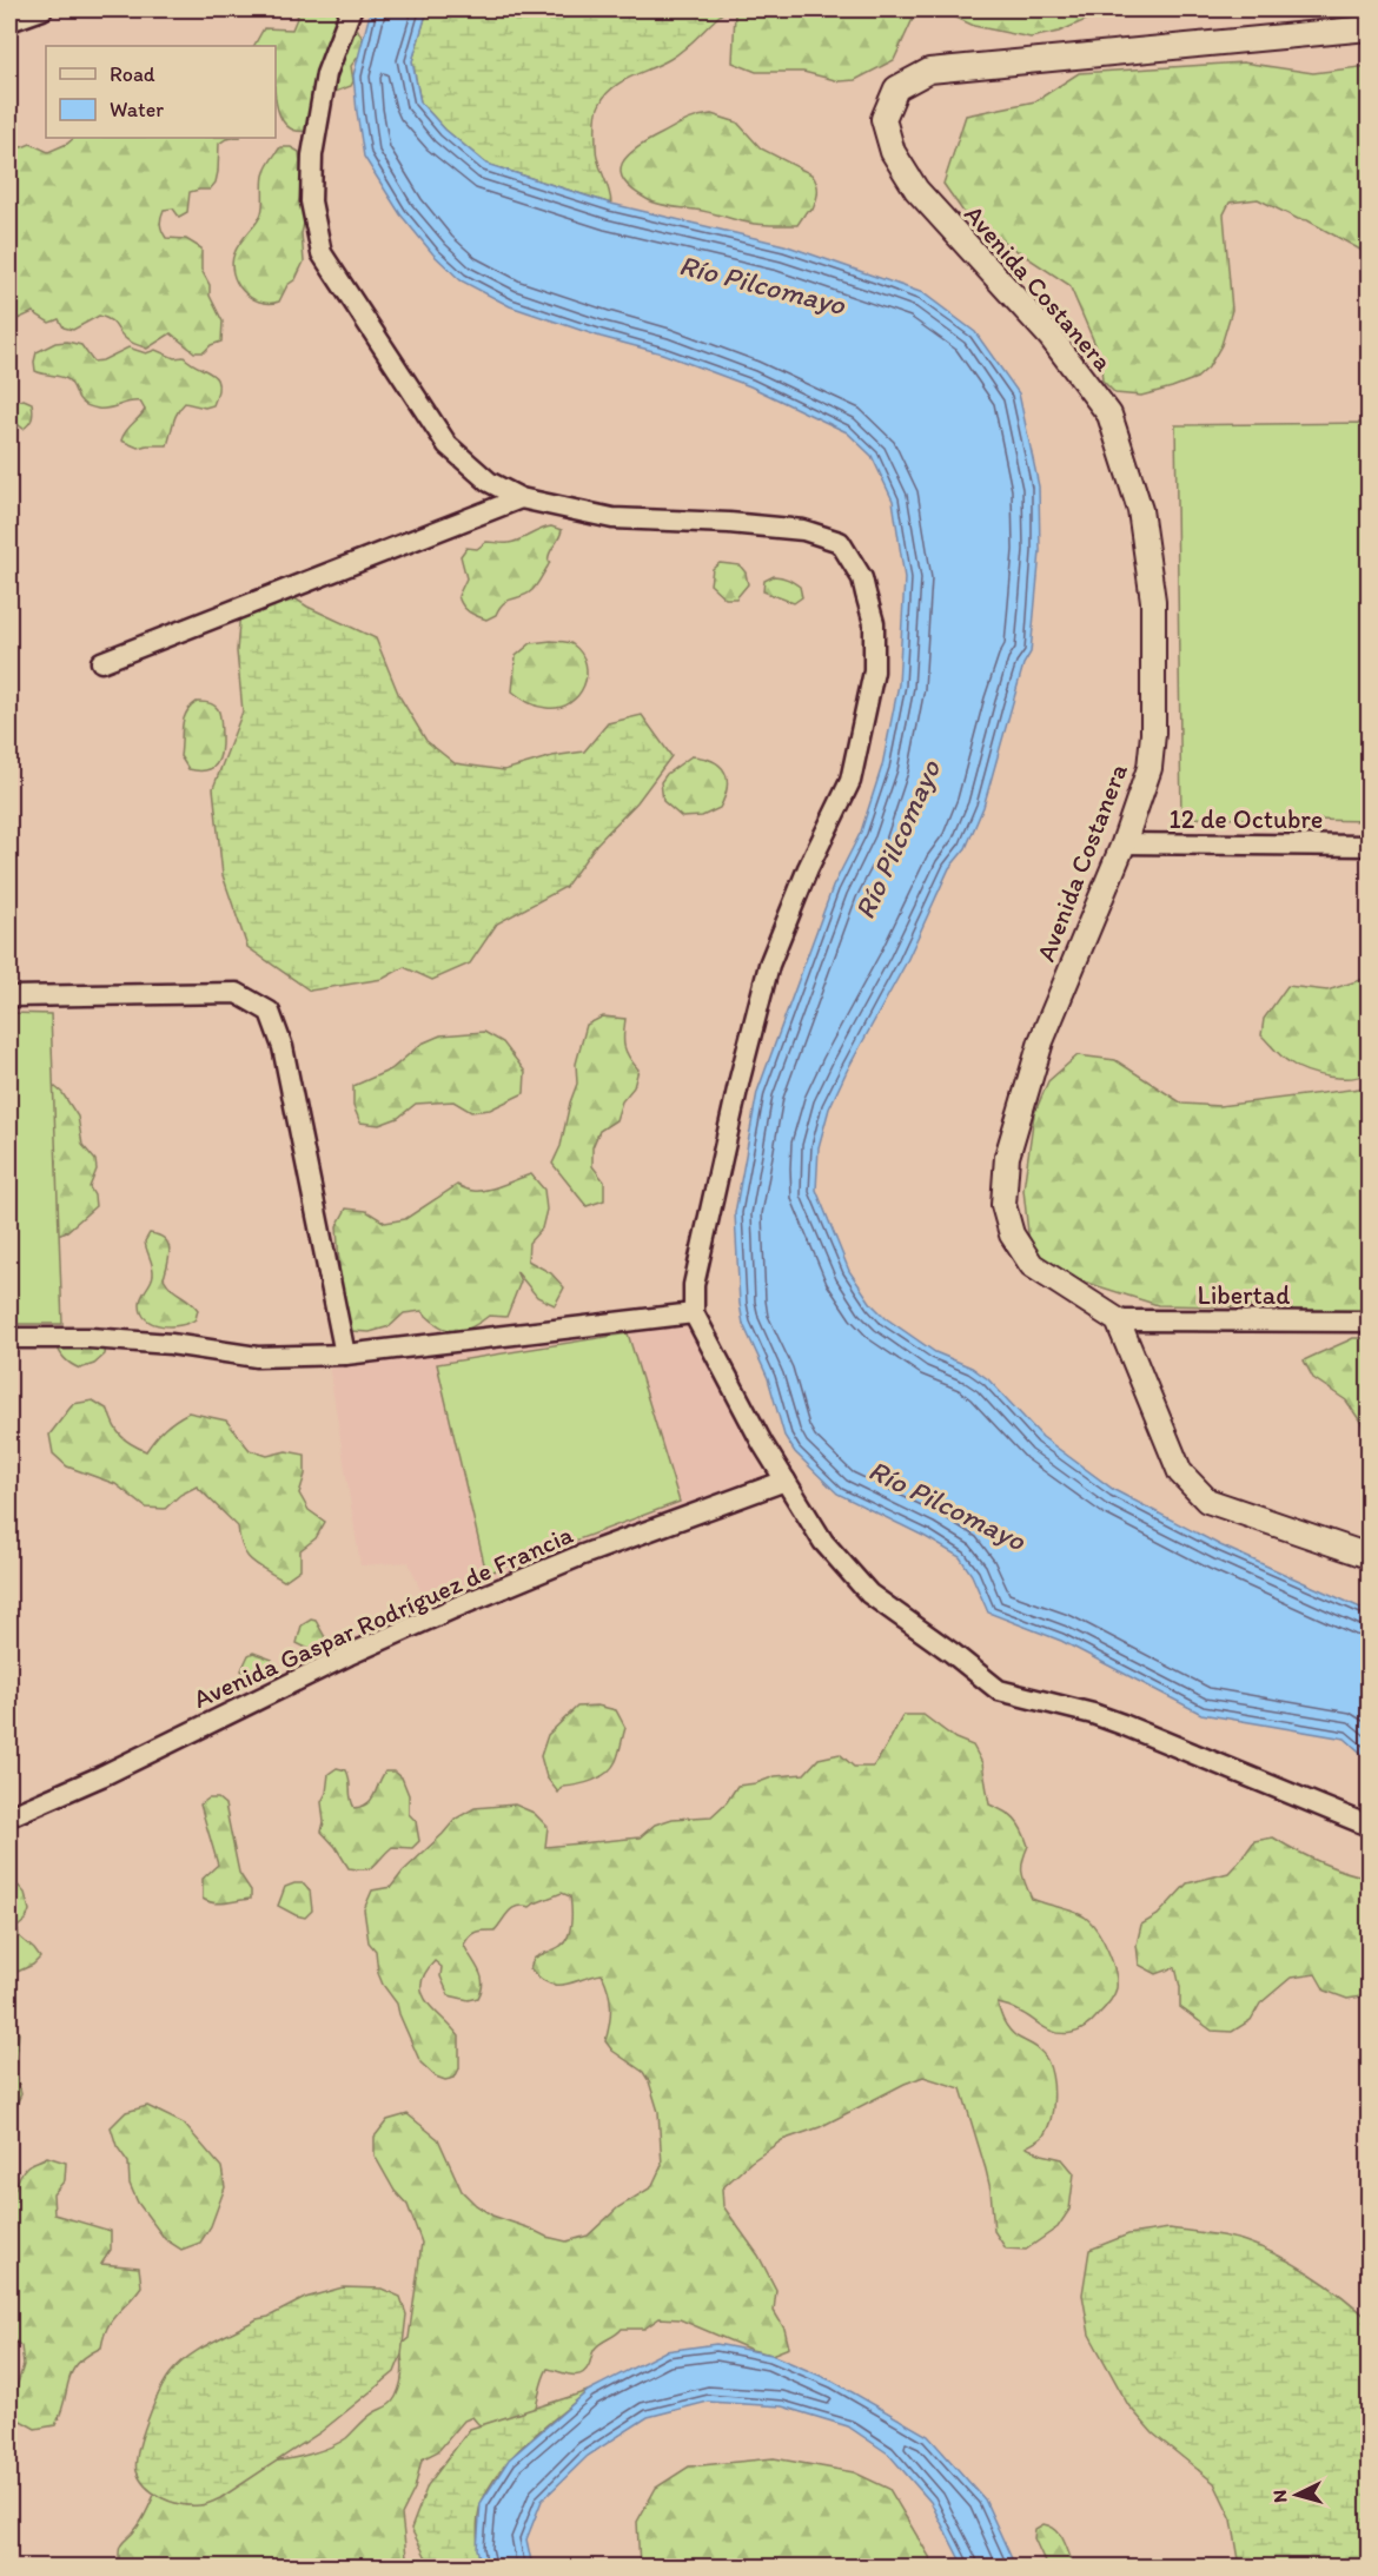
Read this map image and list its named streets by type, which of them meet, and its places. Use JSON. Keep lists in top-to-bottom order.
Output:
{
  "streets": {
    "street": [
      "Avenida Costanera",
      "12 de Octubre",
      "Libertad",
      "Avenida Gaspar Rodríguez de Francia"
    ]
  },
  "crossings": [
    ["Avenida Costanera", "12 de Octubre"],
    ["Avenida Costanera", "Libertad"]
  ],
  "water": ["Río Pilcomayo"],
  "legend": ["Road", "Water"],
  "north": "left"
}
